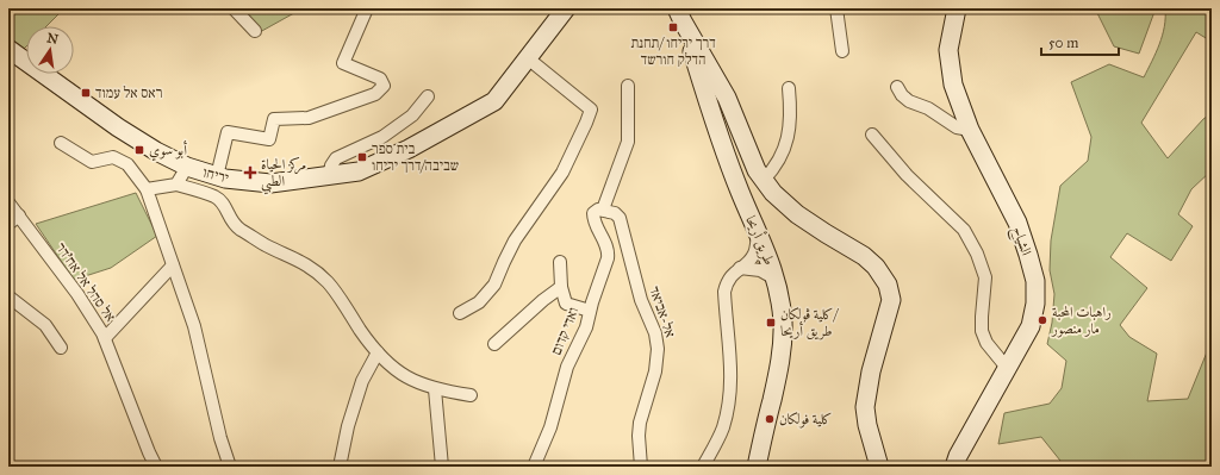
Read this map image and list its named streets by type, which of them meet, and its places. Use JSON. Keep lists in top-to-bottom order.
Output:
{
  "streets": {
    "street": [
      "יריחו",
      "طريق أريحا",
      "الشياح",
      "אל סהל אל אח'דר",
      "אל-אביאד",
      "ואדי קדום"
    ]
  },
  "crossings": [
    ["אל-אביאד", "ואדי קדום"]
  ],
  "places": {
    "transit": [
      "דרך יריחו /תחנת הדלק חורשד",
      "ראס אל עמוד",
      "أبو سوي",
      "בית ספר שביבה/דרך יריחו",
      "كلية ڤولكان/ طريق أريحا"
    ],
    "health": ["مركز الحياة الطبي"],
    "other": ["راهبات المحبة مار منصور", "كلية فولكان"]
  },
  "scale_bar": "50 m",
  "north": "top"
}
